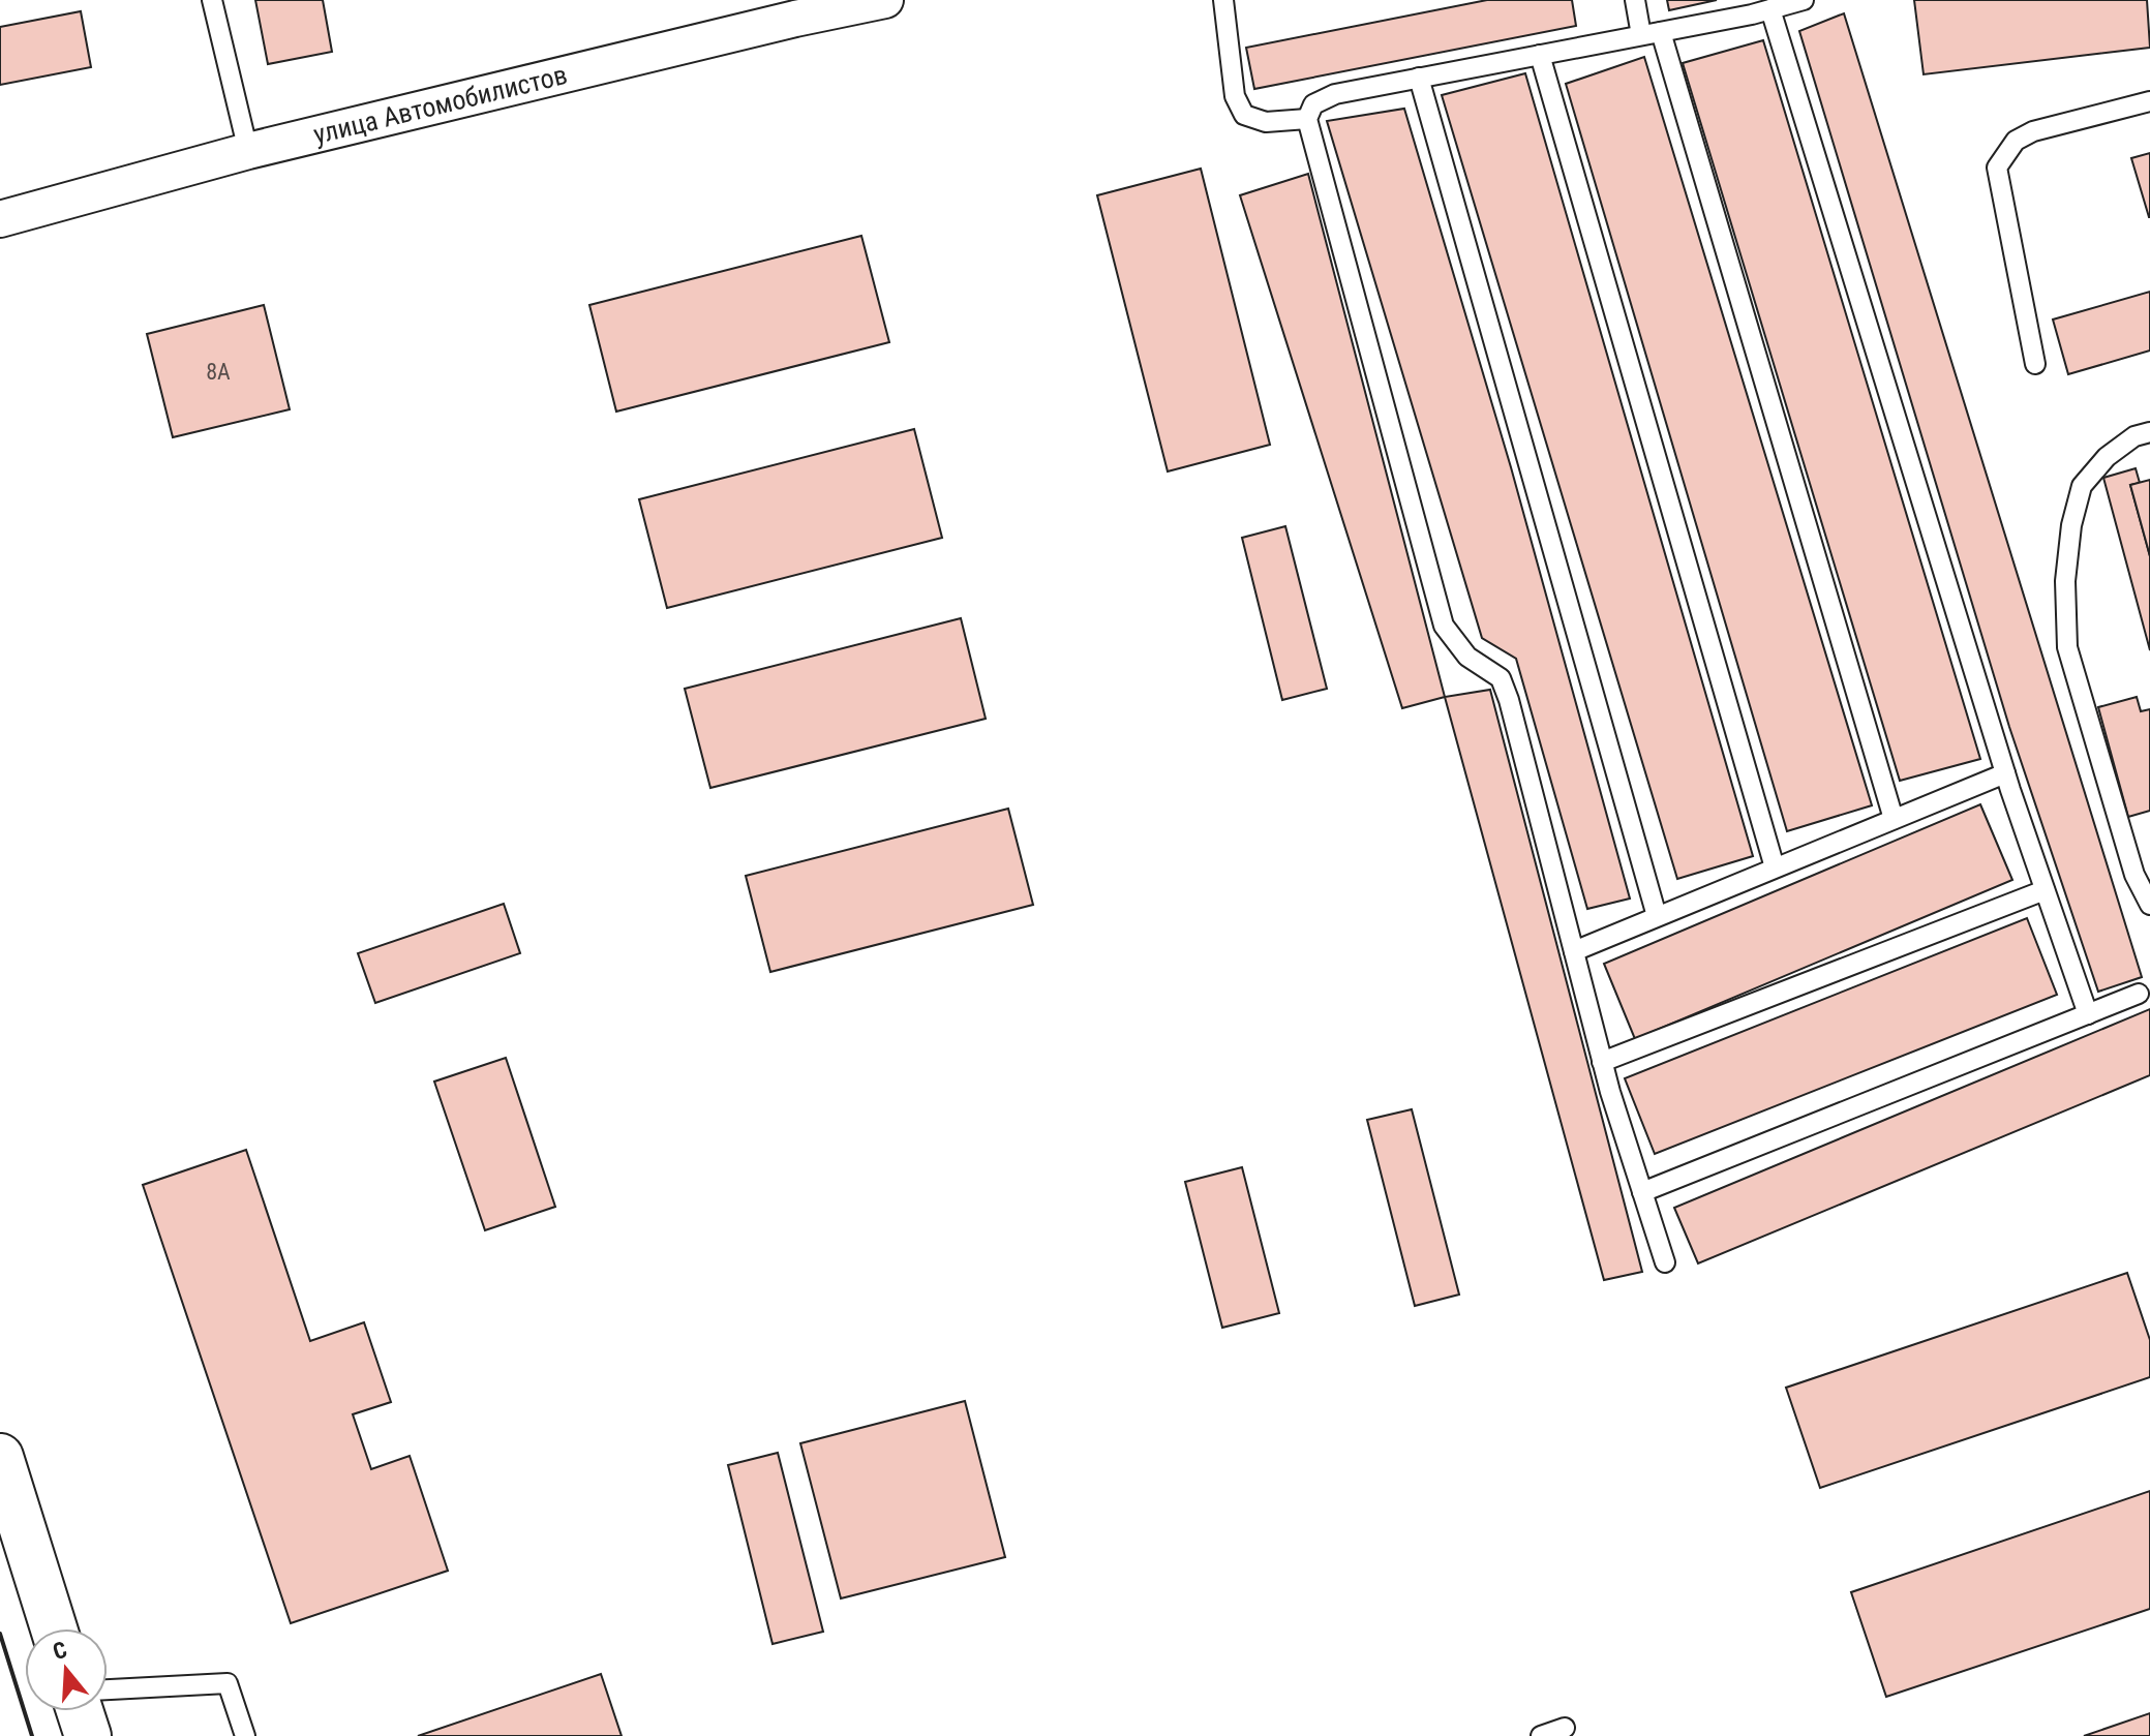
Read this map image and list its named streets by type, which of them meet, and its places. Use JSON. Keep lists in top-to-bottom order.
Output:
{
  "streets": {
    "street": ["улица Автомобилистов"]
  },
  "house_numbers": ["8А"],
  "north": "top"
}
